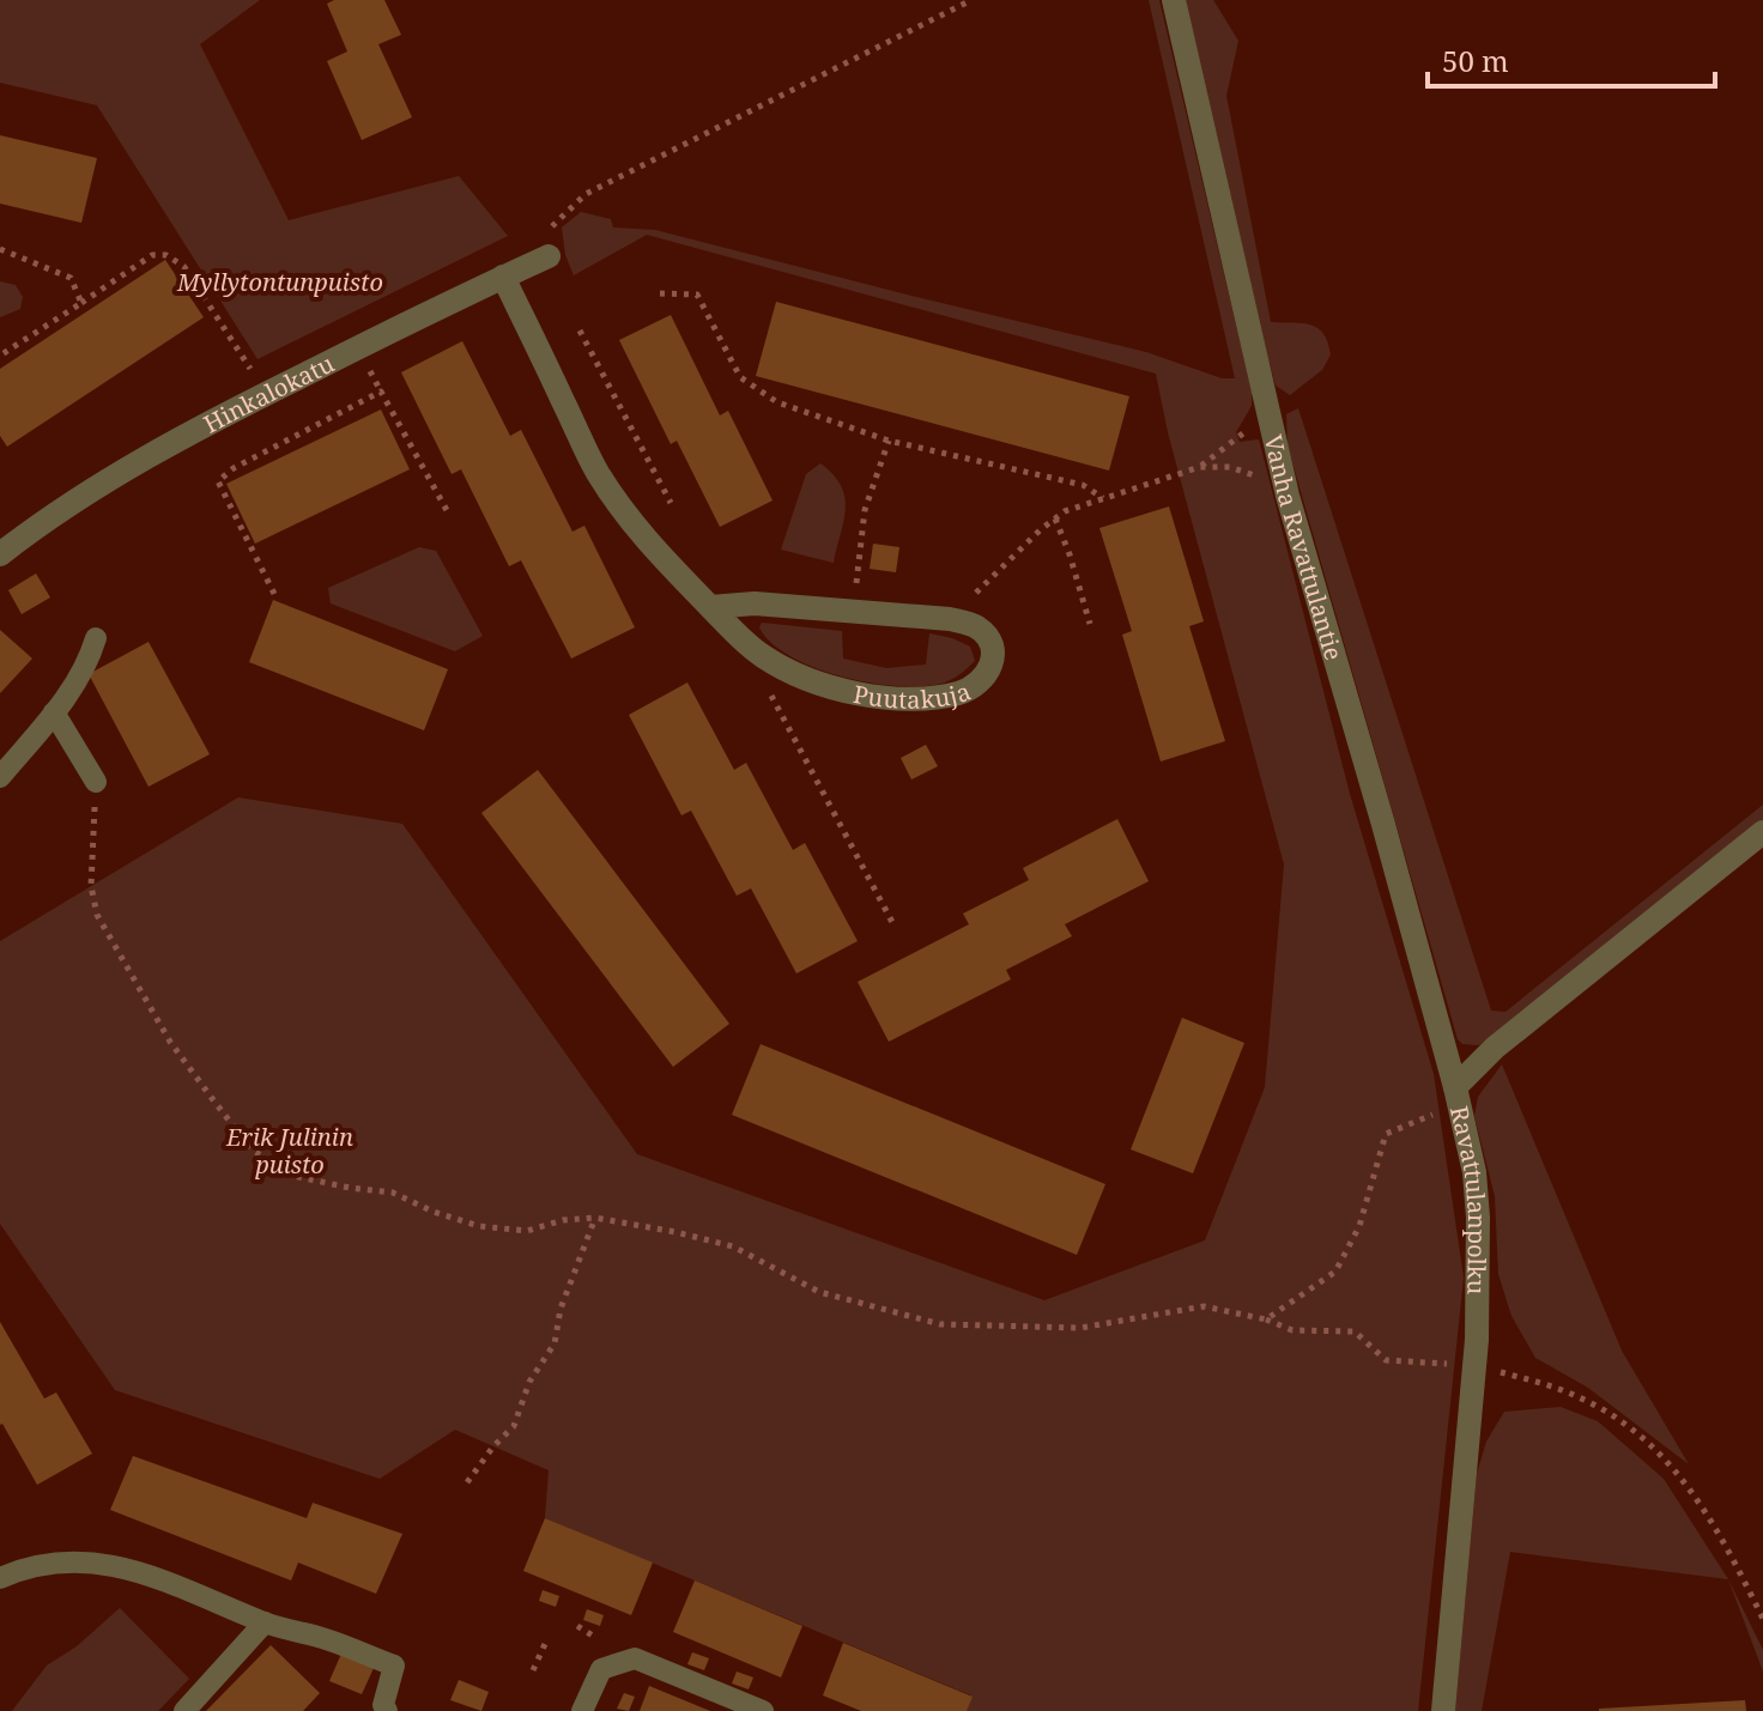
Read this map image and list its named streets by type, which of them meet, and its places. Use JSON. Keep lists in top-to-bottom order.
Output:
{
  "streets": {
    "street": [
      "Hinkalokatu",
      "Vanha Ravattulantie",
      "Puutakuja",
      "Ravattulanpolku"
    ]
  },
  "crossings": [
    ["Hinkalokatu", "Puutakuja"],
    ["Vanha Ravattulantie", "Ravattulanpolku"]
  ],
  "parks": ["Myllytontunpuisto", "Erik Julinin puisto"],
  "scale_bar": "50 m"
}
